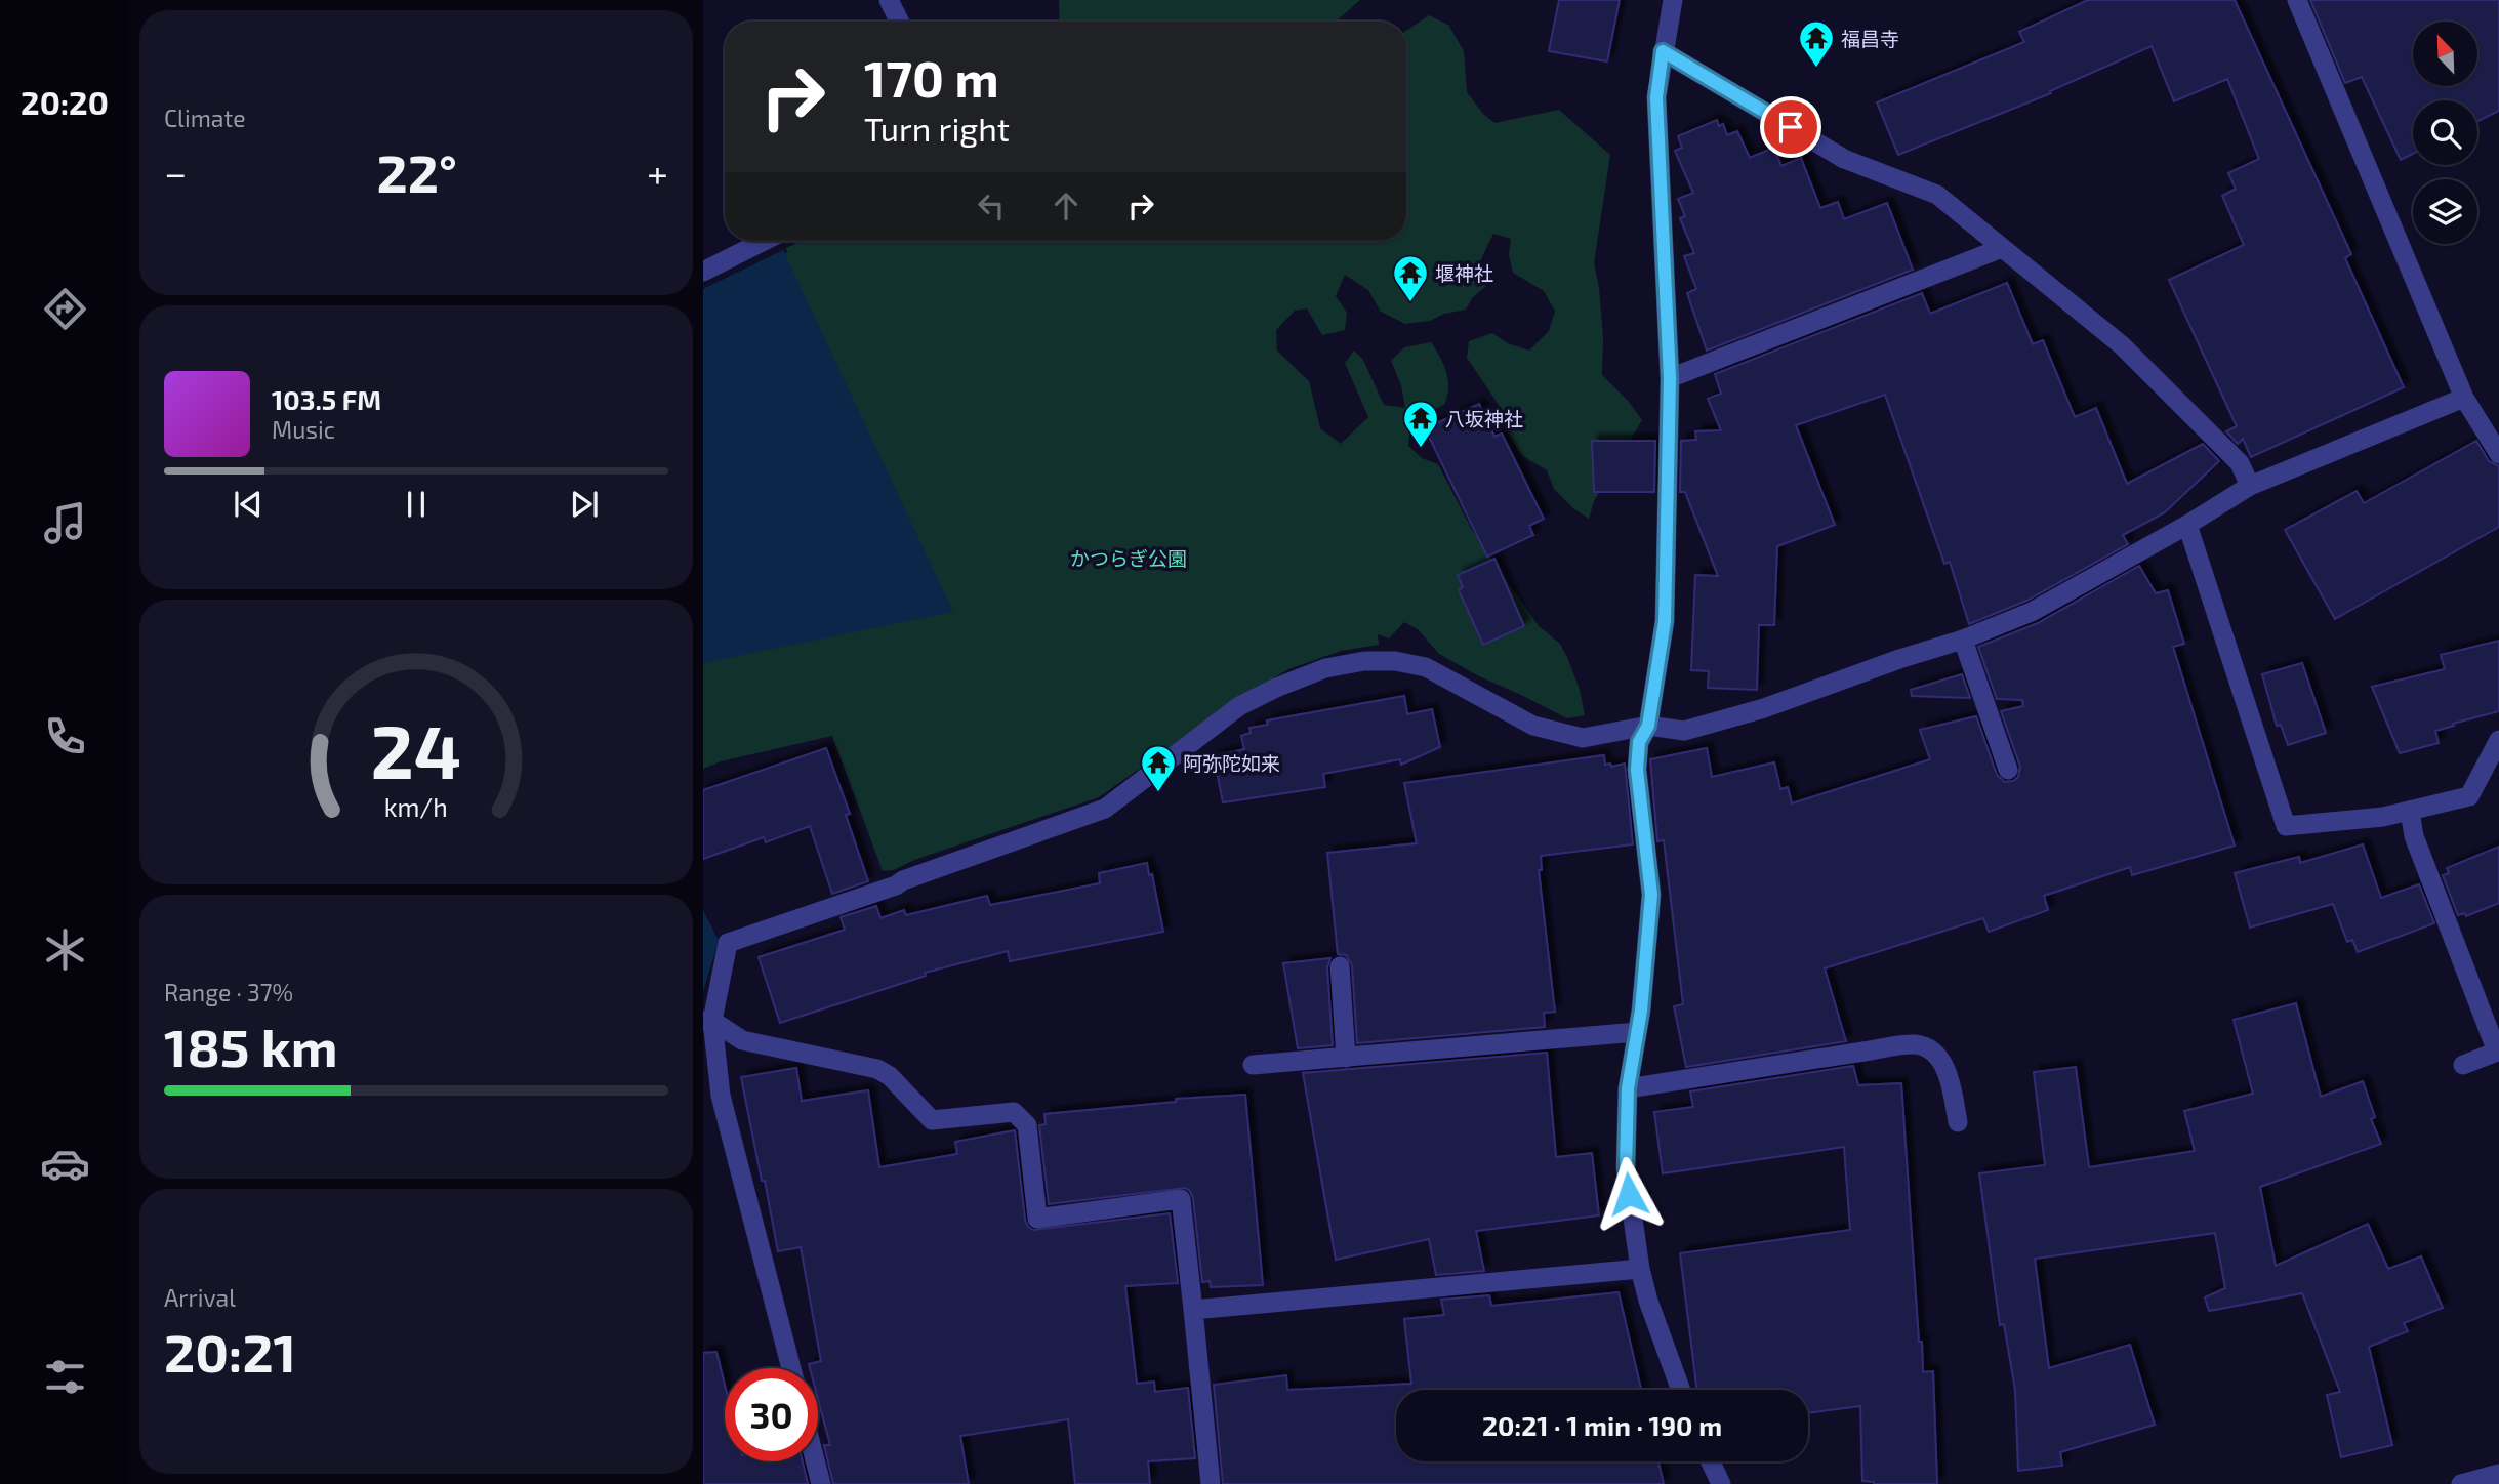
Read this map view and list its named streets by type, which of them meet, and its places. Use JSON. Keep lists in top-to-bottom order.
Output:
{
  "parks": ["かつらぎ公園"],
  "places": {
    "temple": [
      "福昌寺",
      "堰神社",
      "八坂神社",
      "阿弥陀如来"
    ]
  },
  "north": "top left",
  "page": {
    "tabs": "20:20",
    "tile": [
      "Climate",
      ["Range · 37%", "185 km"],
      ["Arrival", "20:21"]
    ],
    "turn": ["170 m", "Turn right"],
    "heat": ["−", "22°", "+"],
    "song": ["103.5 FM", "Music"],
    "limit": "30",
    "trip": "20:21 · 1 min · 190 m",
    "gauge": ["24", "km/h"]
  }
}
